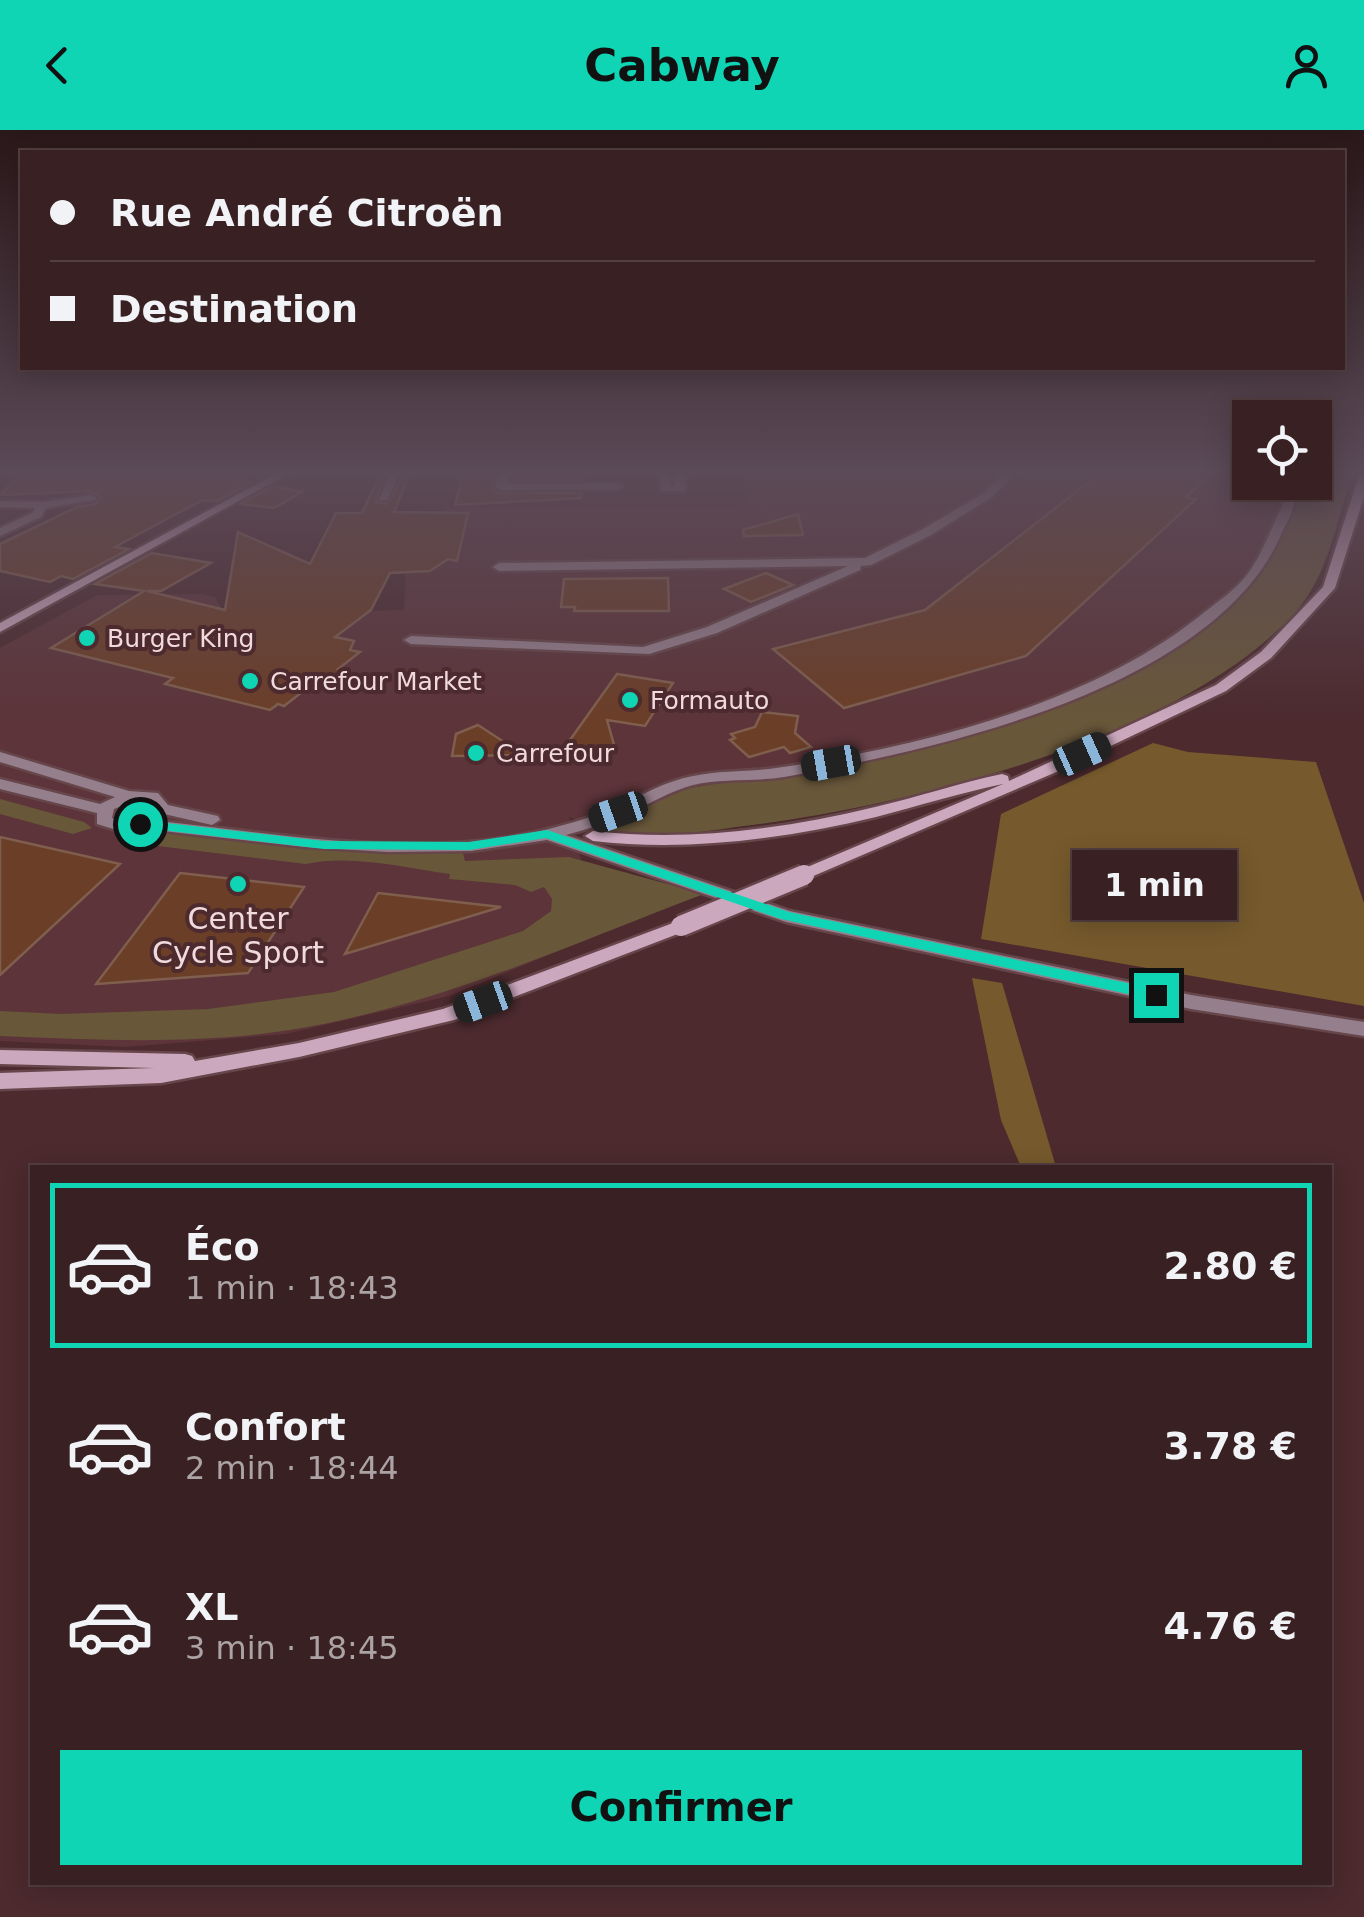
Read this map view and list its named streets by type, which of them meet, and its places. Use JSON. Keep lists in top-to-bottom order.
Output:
{
  "places": [
    "Burger King",
    "Carrefour Market",
    "Formauto",
    "Carrefour",
    "Center Cycle Sport"
  ],
  "page": {
    "header": "Cabway",
    "banner": ["Rue André Citroën", "Destination"],
    "bubble": "1 min",
    "list": [
      {
        "name": "Éco",
        "note": "1 min · 18:43",
        "value": "2.80 €"
      },
      {
        "name": "Confort",
        "note": "2 min · 18:44",
        "value": "3.78 €"
      },
      {
        "name": "XL",
        "note": "3 min · 18:45",
        "value": "4.76 €"
      }
    ],
    "buttons": "Confirmer"
  }
}
